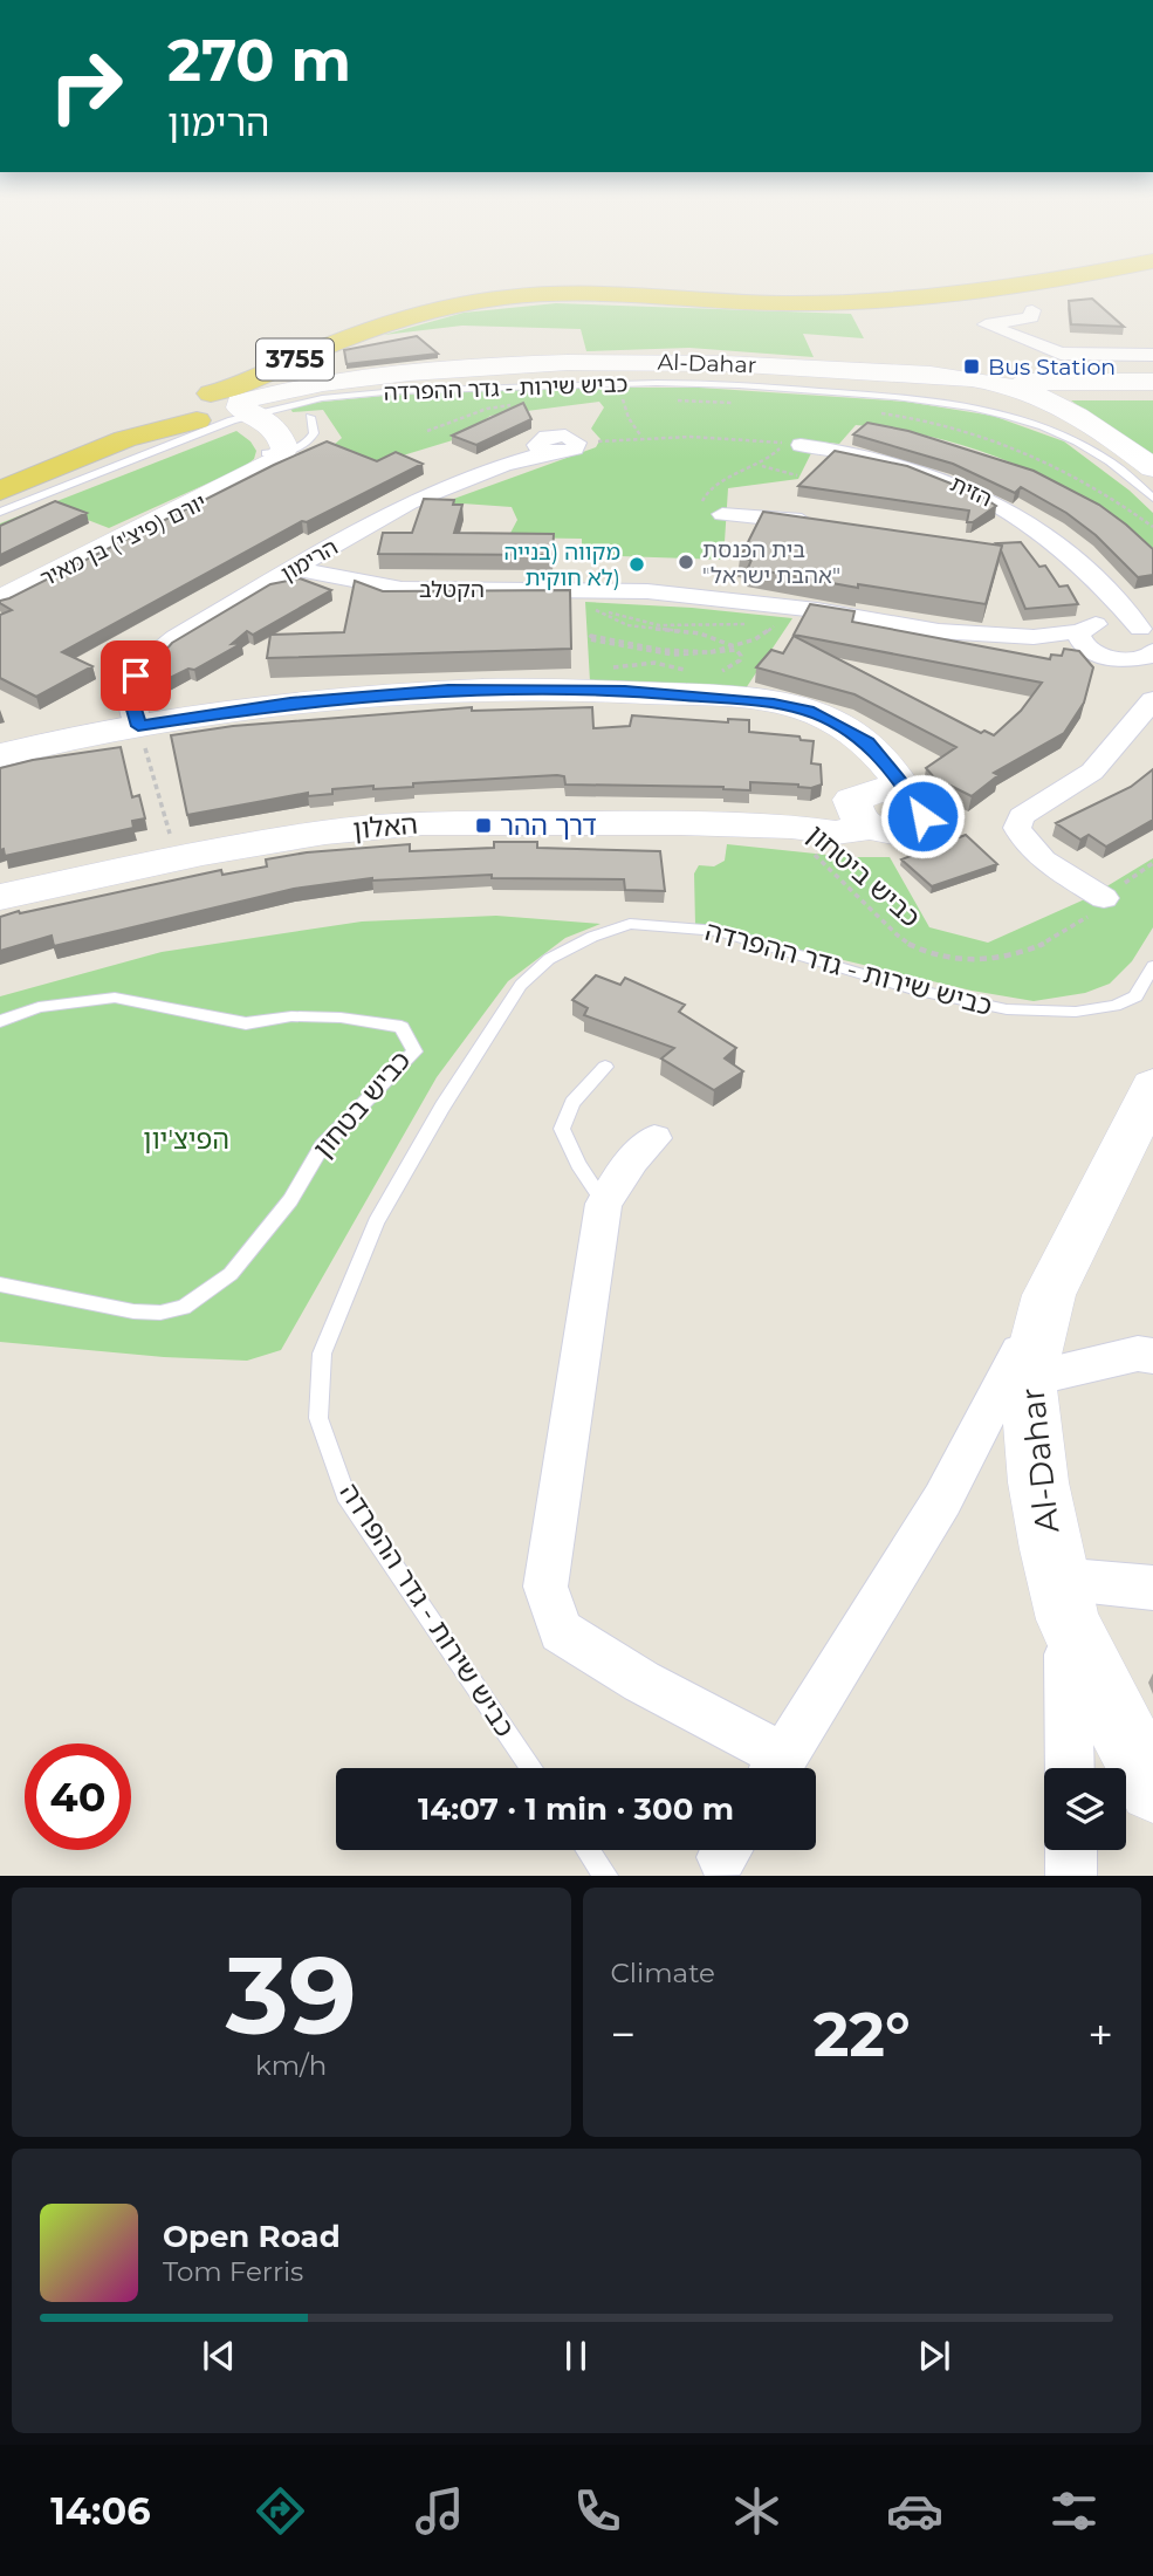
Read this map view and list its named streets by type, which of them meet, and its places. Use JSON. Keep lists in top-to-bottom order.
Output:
{
  "streets": {
    "main road": ["3755"],
    "street": [
      "Al-Dahar",
      "הזית",
      "יורם (פיצ'י) בן מאיר",
      "הרימון",
      "הקטלב",
      "האלון"
    ],
    "lane": ["כביש שירות - גדר ההפרדה", "כביש בטחון"],
    "path": ["כביש ביטחון"]
  },
  "crossings": [
    ["3755", "Al-Dahar"],
    ["3755", "כביש שירות - גדר ההפרדה"],
    ["Al-Dahar", "כביש שירות - גדר ההפרדה"],
    ["הרימון", "הקטלב"],
    ["האלון", "כביש ביטחון"]
  ],
  "parks": ["הפיצ'יון"],
  "places": {
    "transit": ["Bus Station", "דרך ההר"],
    "other": ["בית הכנסת \"אהבת ישראל\"", "מקווה (בנייה לא חוקית)"]
  },
  "page": {
    "turn": ["270 m", "הרימון"],
    "limit": "40",
    "trip": "14:07 · 1 min · 300 m",
    "tile": [
      ["39", "km/h"],
      "Climate"
    ],
    "heat": ["−", "22°", "+"],
    "song": ["Open Road", "Tom Ferris"],
    "tabs": "14:06"
  }
}
